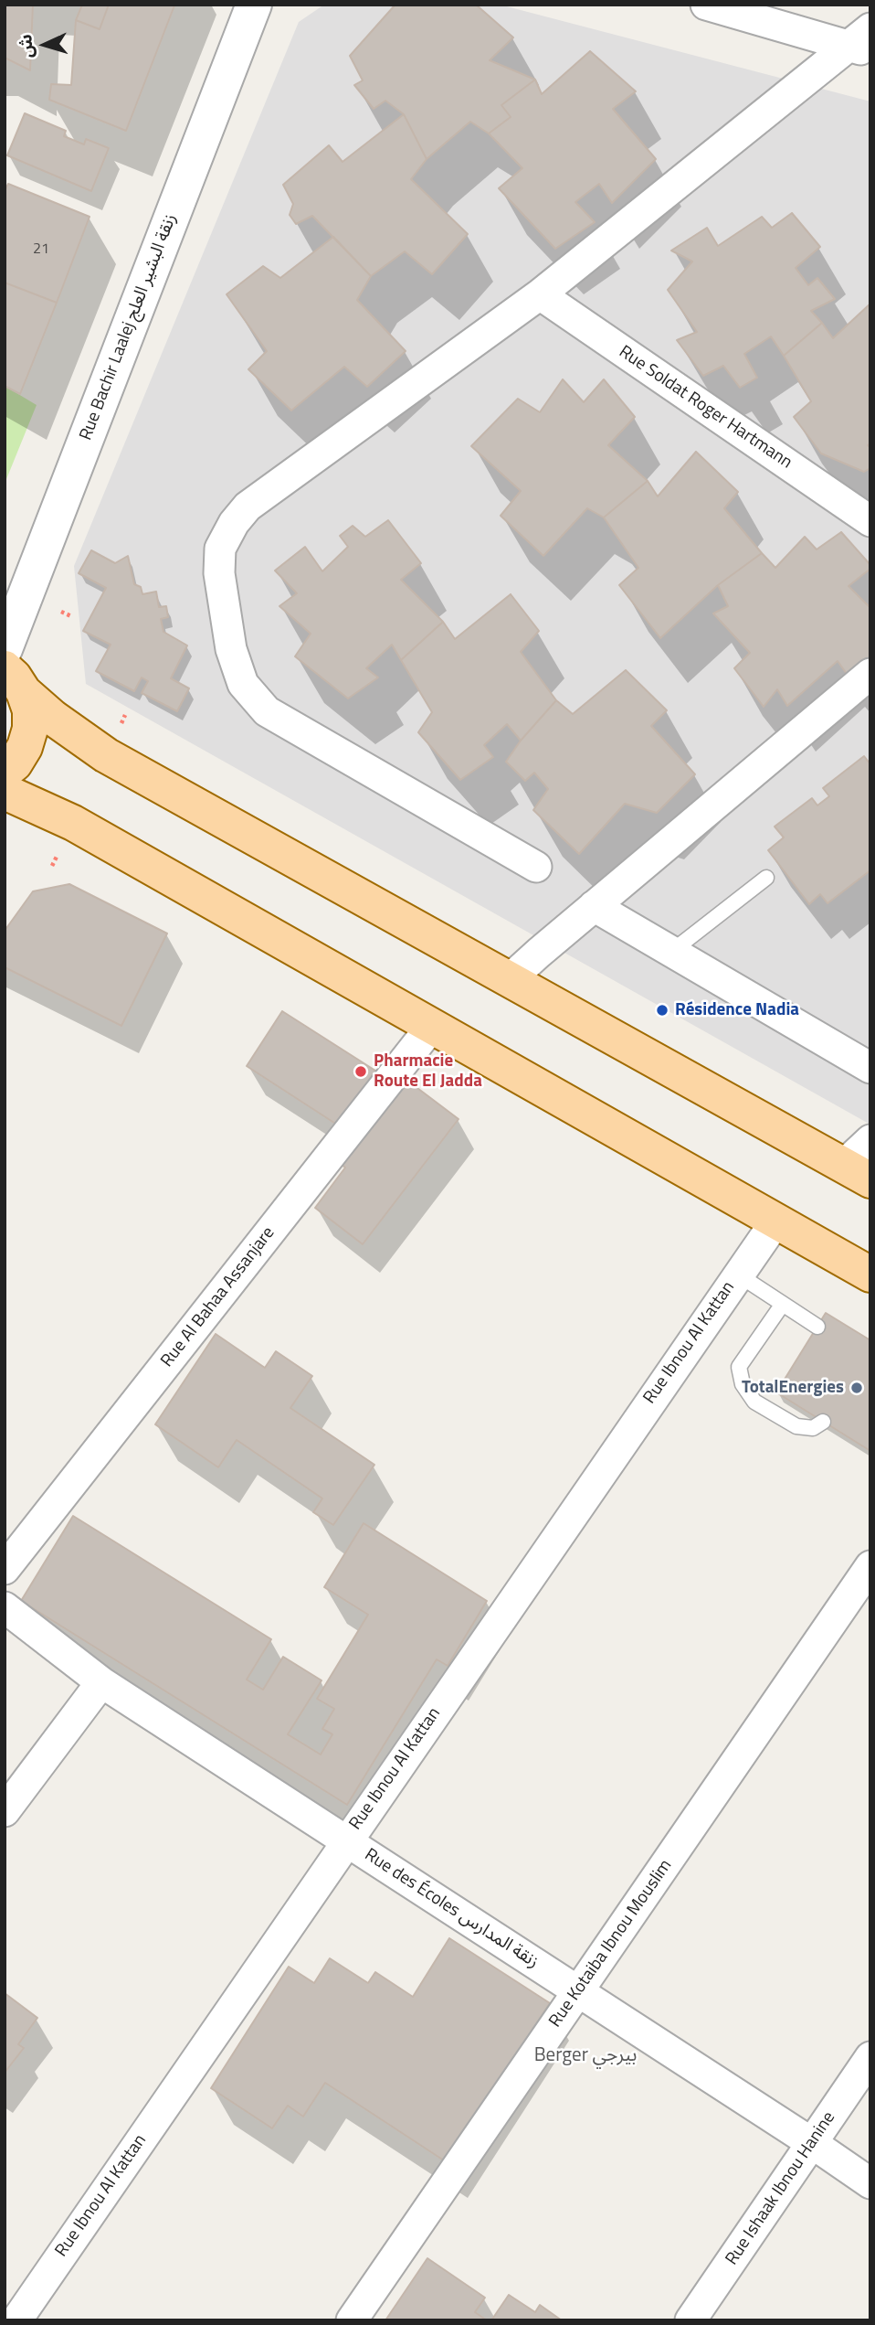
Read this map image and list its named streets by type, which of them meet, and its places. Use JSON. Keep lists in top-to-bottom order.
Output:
{
  "streets": {
    "street": [
      "Rue Bachir Laalej زنقة البشير العلج",
      "Rue Soldat Roger Hartmann",
      "Rue Al Bahaa Assanjare",
      "Rue Ibnou Al Kattan",
      "Rue des Écoles زنقة المدارس",
      "Rue Kotaiba Ibnou Mouslim",
      "Rue Ishaak Ibnou Hanine"
    ]
  },
  "crossings": [
    ["Rue Ibnou Al Kattan", "Rue des Écoles زنقة المدارس"],
    ["Rue des Écoles زنقة المدارس", "Rue Kotaiba Ibnou Mouslim"],
    ["Rue des Écoles زنقة المدارس", "Rue Ishaak Ibnou Hanine"]
  ],
  "districts": ["Berger بيرجي"],
  "places": ["Résidence Nadia", "Pharmacie Route El Jadda", "TotalEnergies"],
  "house_numbers": ["21"],
  "north": "left"
}
